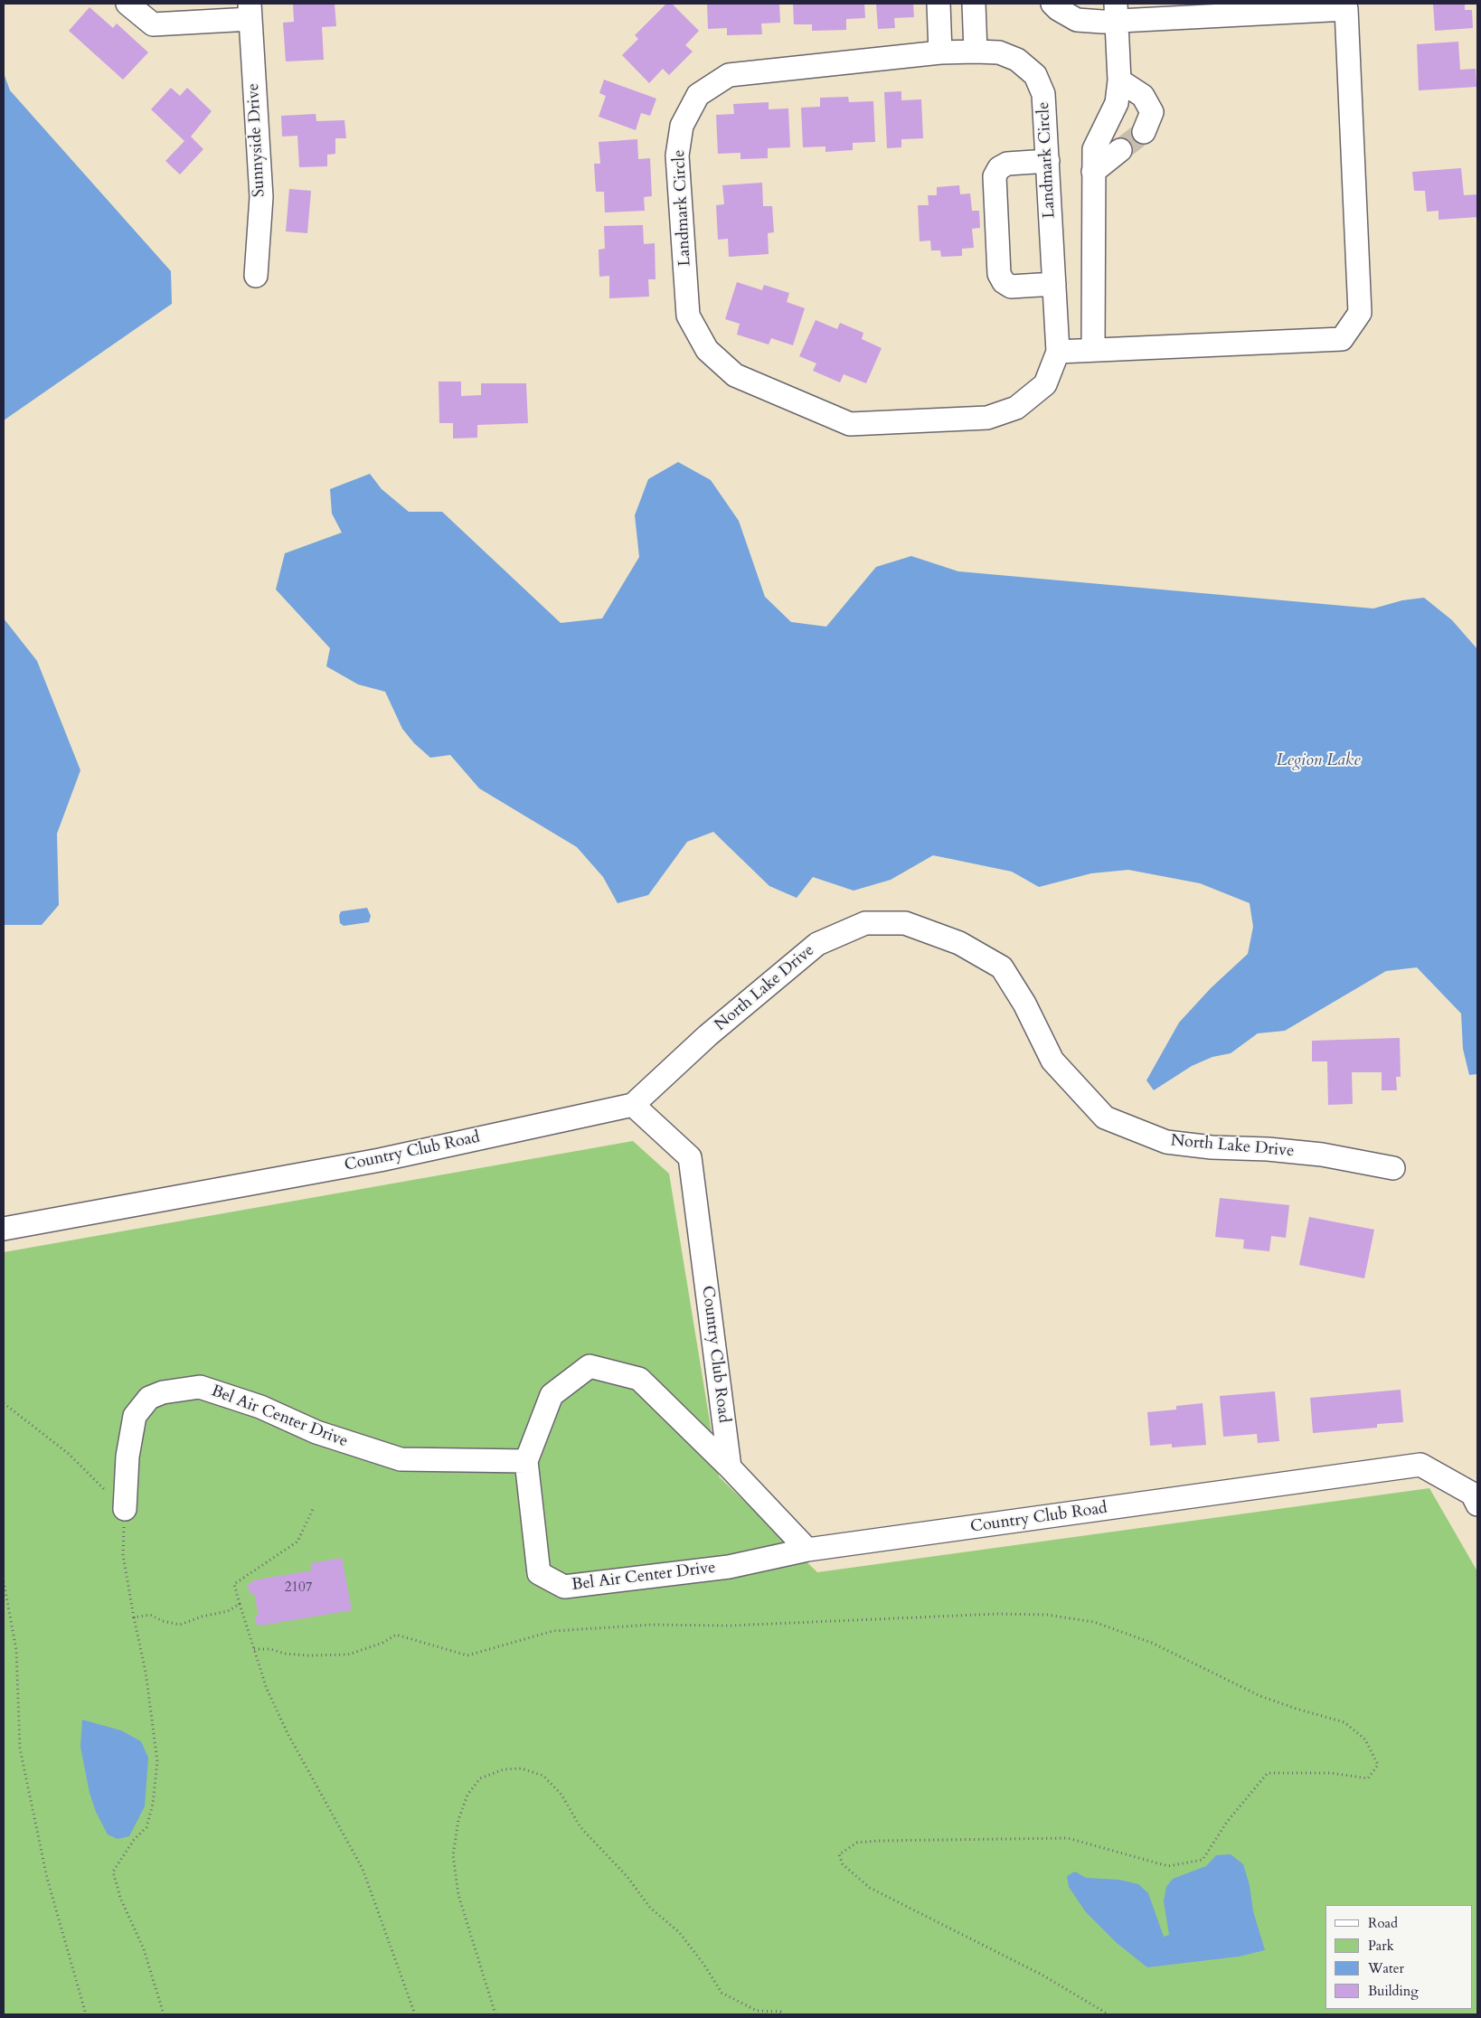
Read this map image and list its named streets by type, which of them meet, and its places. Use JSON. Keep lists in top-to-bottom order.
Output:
{
  "streets": {
    "street": [
      "Sunnyside Drive",
      "Landmark Circle",
      "North Lake Drive",
      "Country Club Road",
      "Bel Air Center Drive"
    ]
  },
  "crossings": [
    ["North Lake Drive", "Country Club Road"],
    ["Country Club Road", "Bel Air Center Drive"]
  ],
  "water": ["Legion Lake"],
  "house_numbers": ["2107"],
  "legend": [
    "Road",
    "Park",
    "Water",
    "Building"
  ]
}
